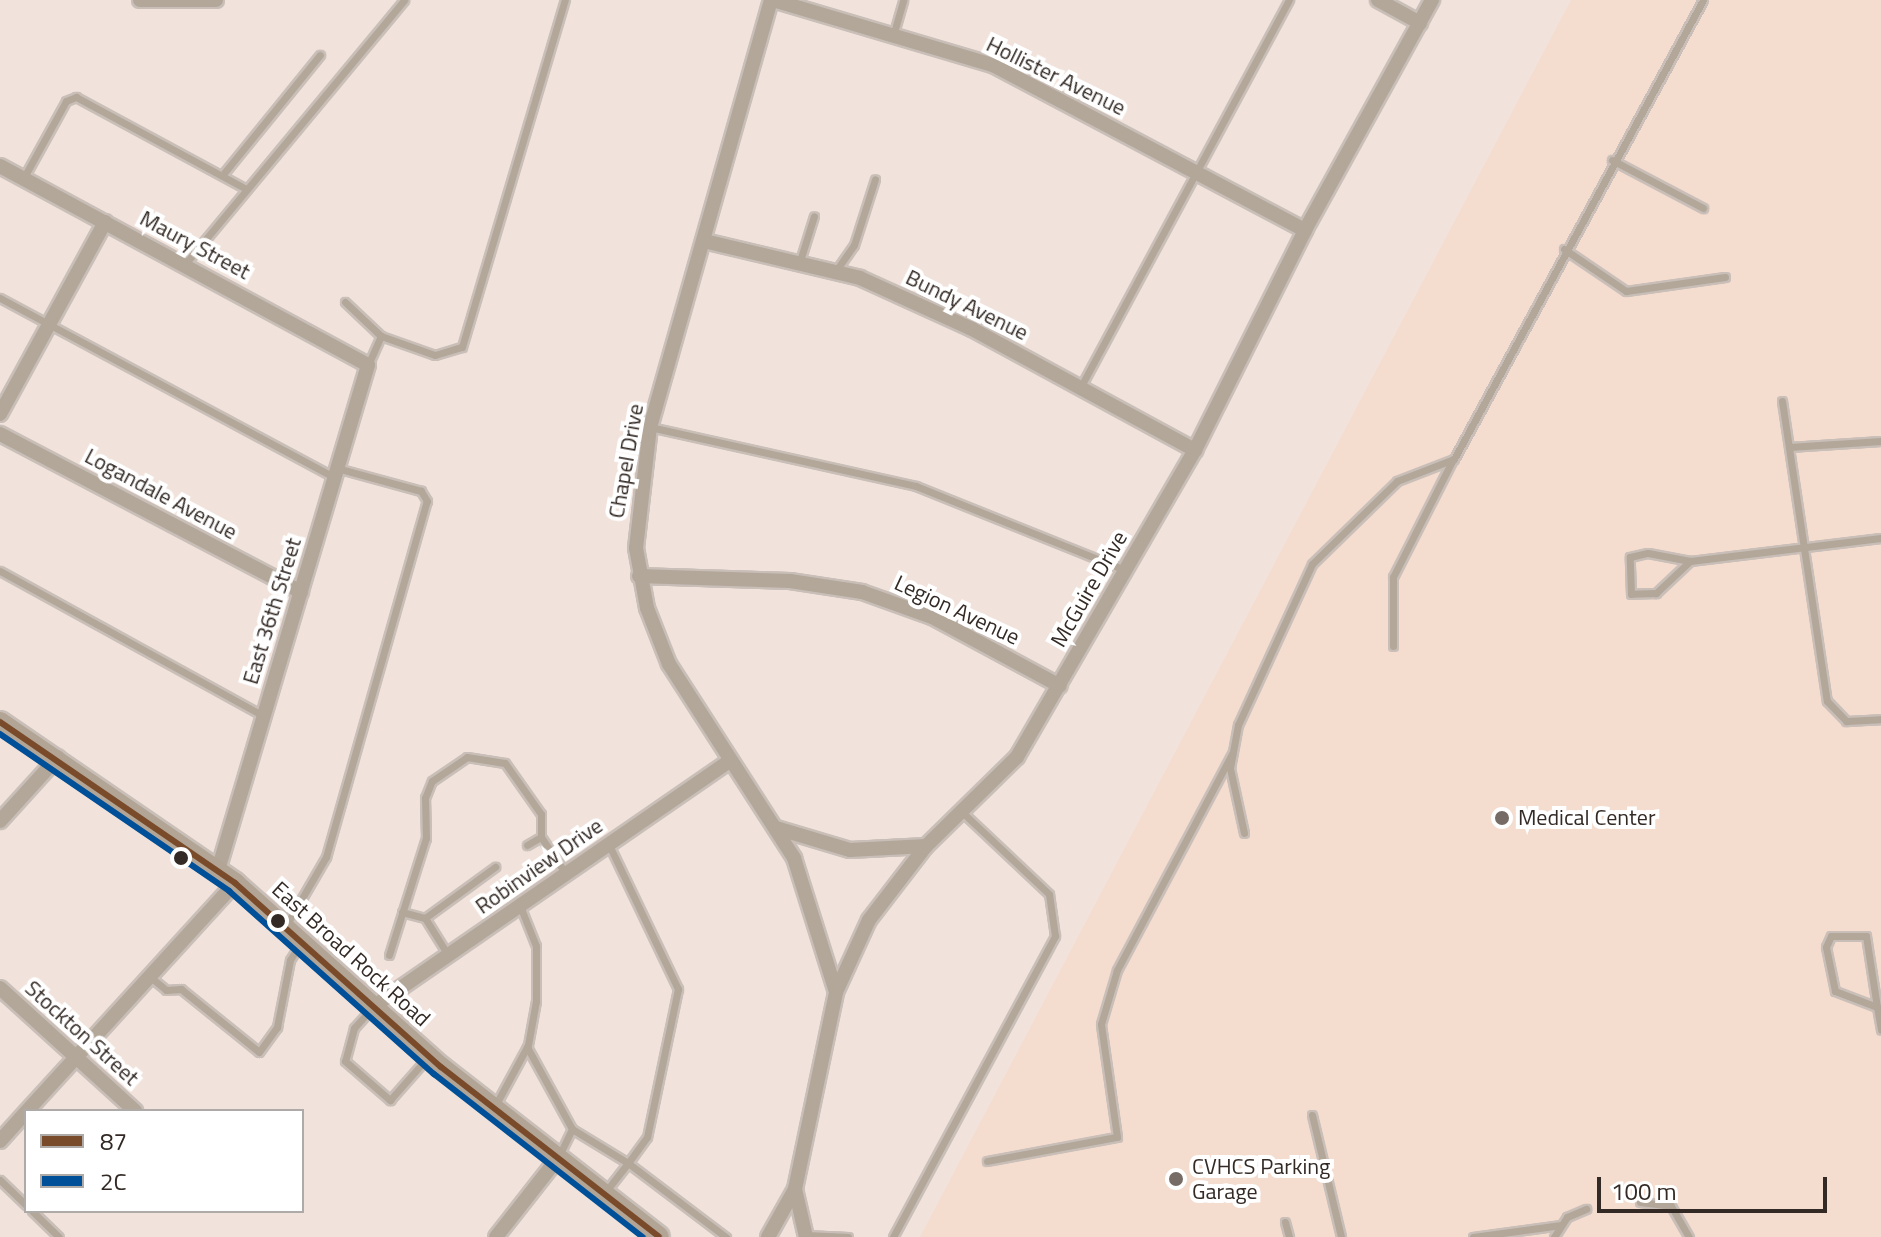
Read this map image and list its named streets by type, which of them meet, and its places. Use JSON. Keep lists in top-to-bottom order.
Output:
{
  "streets": {
    "main road": ["East Broad Rock Road"],
    "street": [
      "Hollister Avenue",
      "Maury Street",
      "Bundy Avenue",
      "Chapel Drive",
      "Logandale Avenue",
      "McGuire Drive",
      "Legion Avenue",
      "East 36th Street",
      "Robinview Drive",
      "Stockton Street"
    ]
  },
  "crossings": [
    ["Hollister Avenue", "Chapel Drive"],
    ["Hollister Avenue", "McGuire Drive"],
    ["Maury Street", "East 36th Street"],
    ["Bundy Avenue", "Chapel Drive"],
    ["Bundy Avenue", "McGuire Drive"],
    ["Chapel Drive", "McGuire Drive"],
    ["Chapel Drive", "Legion Avenue"],
    ["Chapel Drive", "Robinview Drive"],
    ["Logandale Avenue", "East 36th Street"],
    ["McGuire Drive", "Legion Avenue"],
    ["East 36th Street", "East Broad Rock Road"],
    ["Robinview Drive", "East Broad Rock Road"]
  ],
  "places": ["Medical Center", "CVHCS Parking Garage"],
  "lines": ["transit line 87", "transit line 2C"],
  "legend": ["87", "2C"],
  "scale_bar": "100 m"
}
